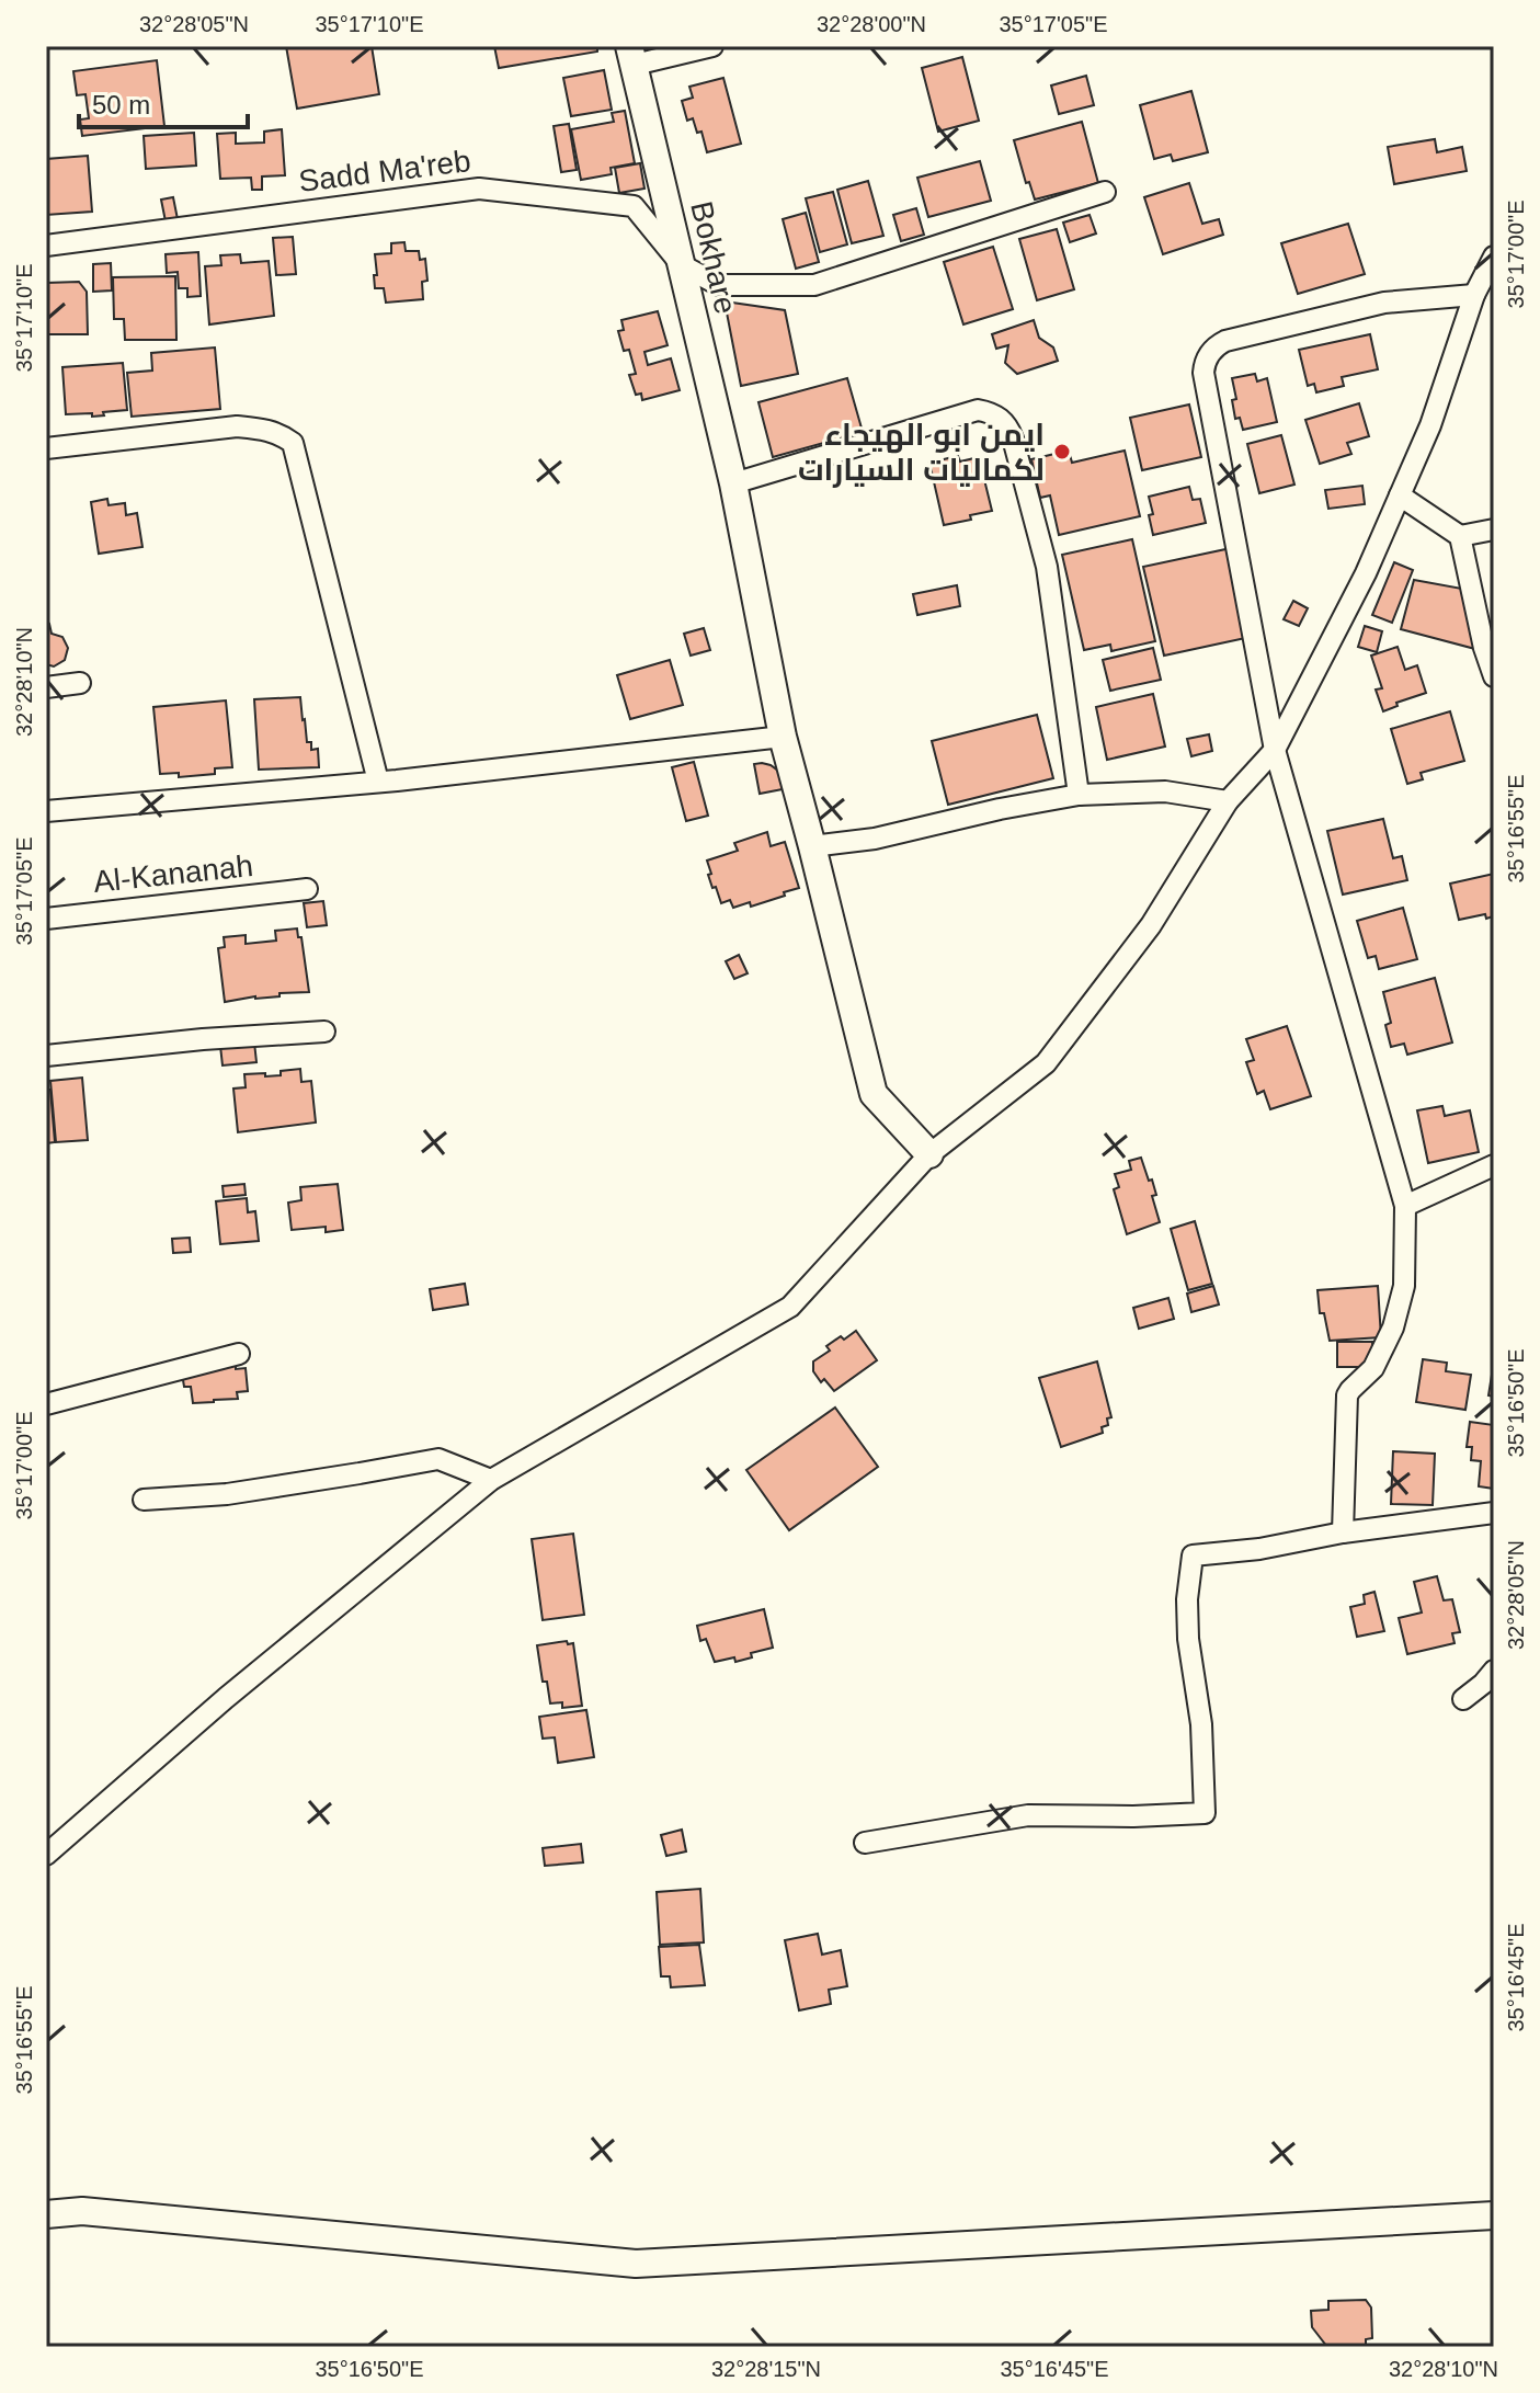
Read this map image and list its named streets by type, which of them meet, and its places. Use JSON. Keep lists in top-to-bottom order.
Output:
{
  "streets": {
    "street": ["Sadd Ma'reb", "Bokhare", "Al-Kananah"]
  },
  "crossings": [
    ["Sadd Ma'reb", "Bokhare"]
  ],
  "places": ["ايمن ابو الهيجاء لكماليات السيارات"],
  "scale_bar": "50 m",
  "coordinates": [
    "32°28'05\"N",
    "35°17'10\"E",
    "32°28'00\"N",
    "35°17'05\"E",
    "35°17'00\"E",
    "32°28'10\"N",
    "35°16'55\"E",
    "35°16'50\"E",
    "35°16'45\"E",
    "32°28'15\"N"
  ]
}
